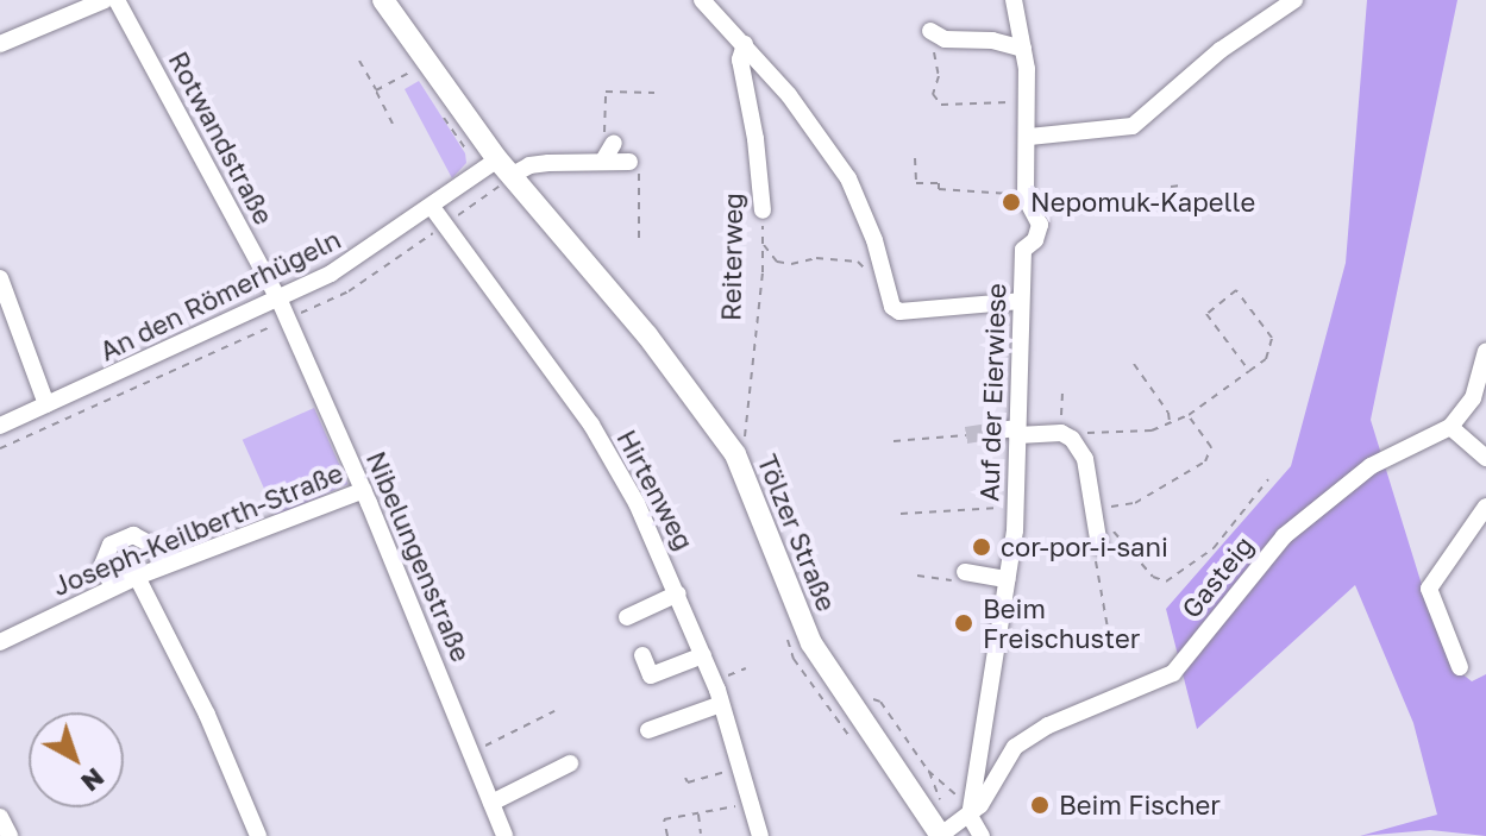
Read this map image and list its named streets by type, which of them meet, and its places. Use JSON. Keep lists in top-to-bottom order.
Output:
{
  "streets": {
    "main road": ["Tölzer Straße"],
    "street": [
      "Rotwandstraße",
      "Reiterweg",
      "An den Römerhügeln",
      "Auf der Eierwiese",
      "Hirtenweg",
      "Joseph-Keilberth-Straße",
      "Nibelungenstraße",
      "Gasteig"
    ]
  },
  "crossings": [
    ["Rotwandstraße", "An den Römerhügeln"],
    ["Rotwandstraße", "Nibelungenstraße"],
    ["Reiterweg", "Tölzer Straße"],
    ["An den Römerhügeln", "Hirtenweg"],
    ["An den Römerhügeln", "Tölzer Straße"],
    ["An den Römerhügeln", "Nibelungenstraße"],
    ["Auf der Eierwiese", "Gasteig"],
    ["Joseph-Keilberth-Straße", "Nibelungenstraße"]
  ],
  "places": [
    "Nepomuk-Kapelle",
    "cor-por-i-sani",
    "Beim Freischuster",
    "Beim Fischer"
  ],
  "north": "bottom right"
}
